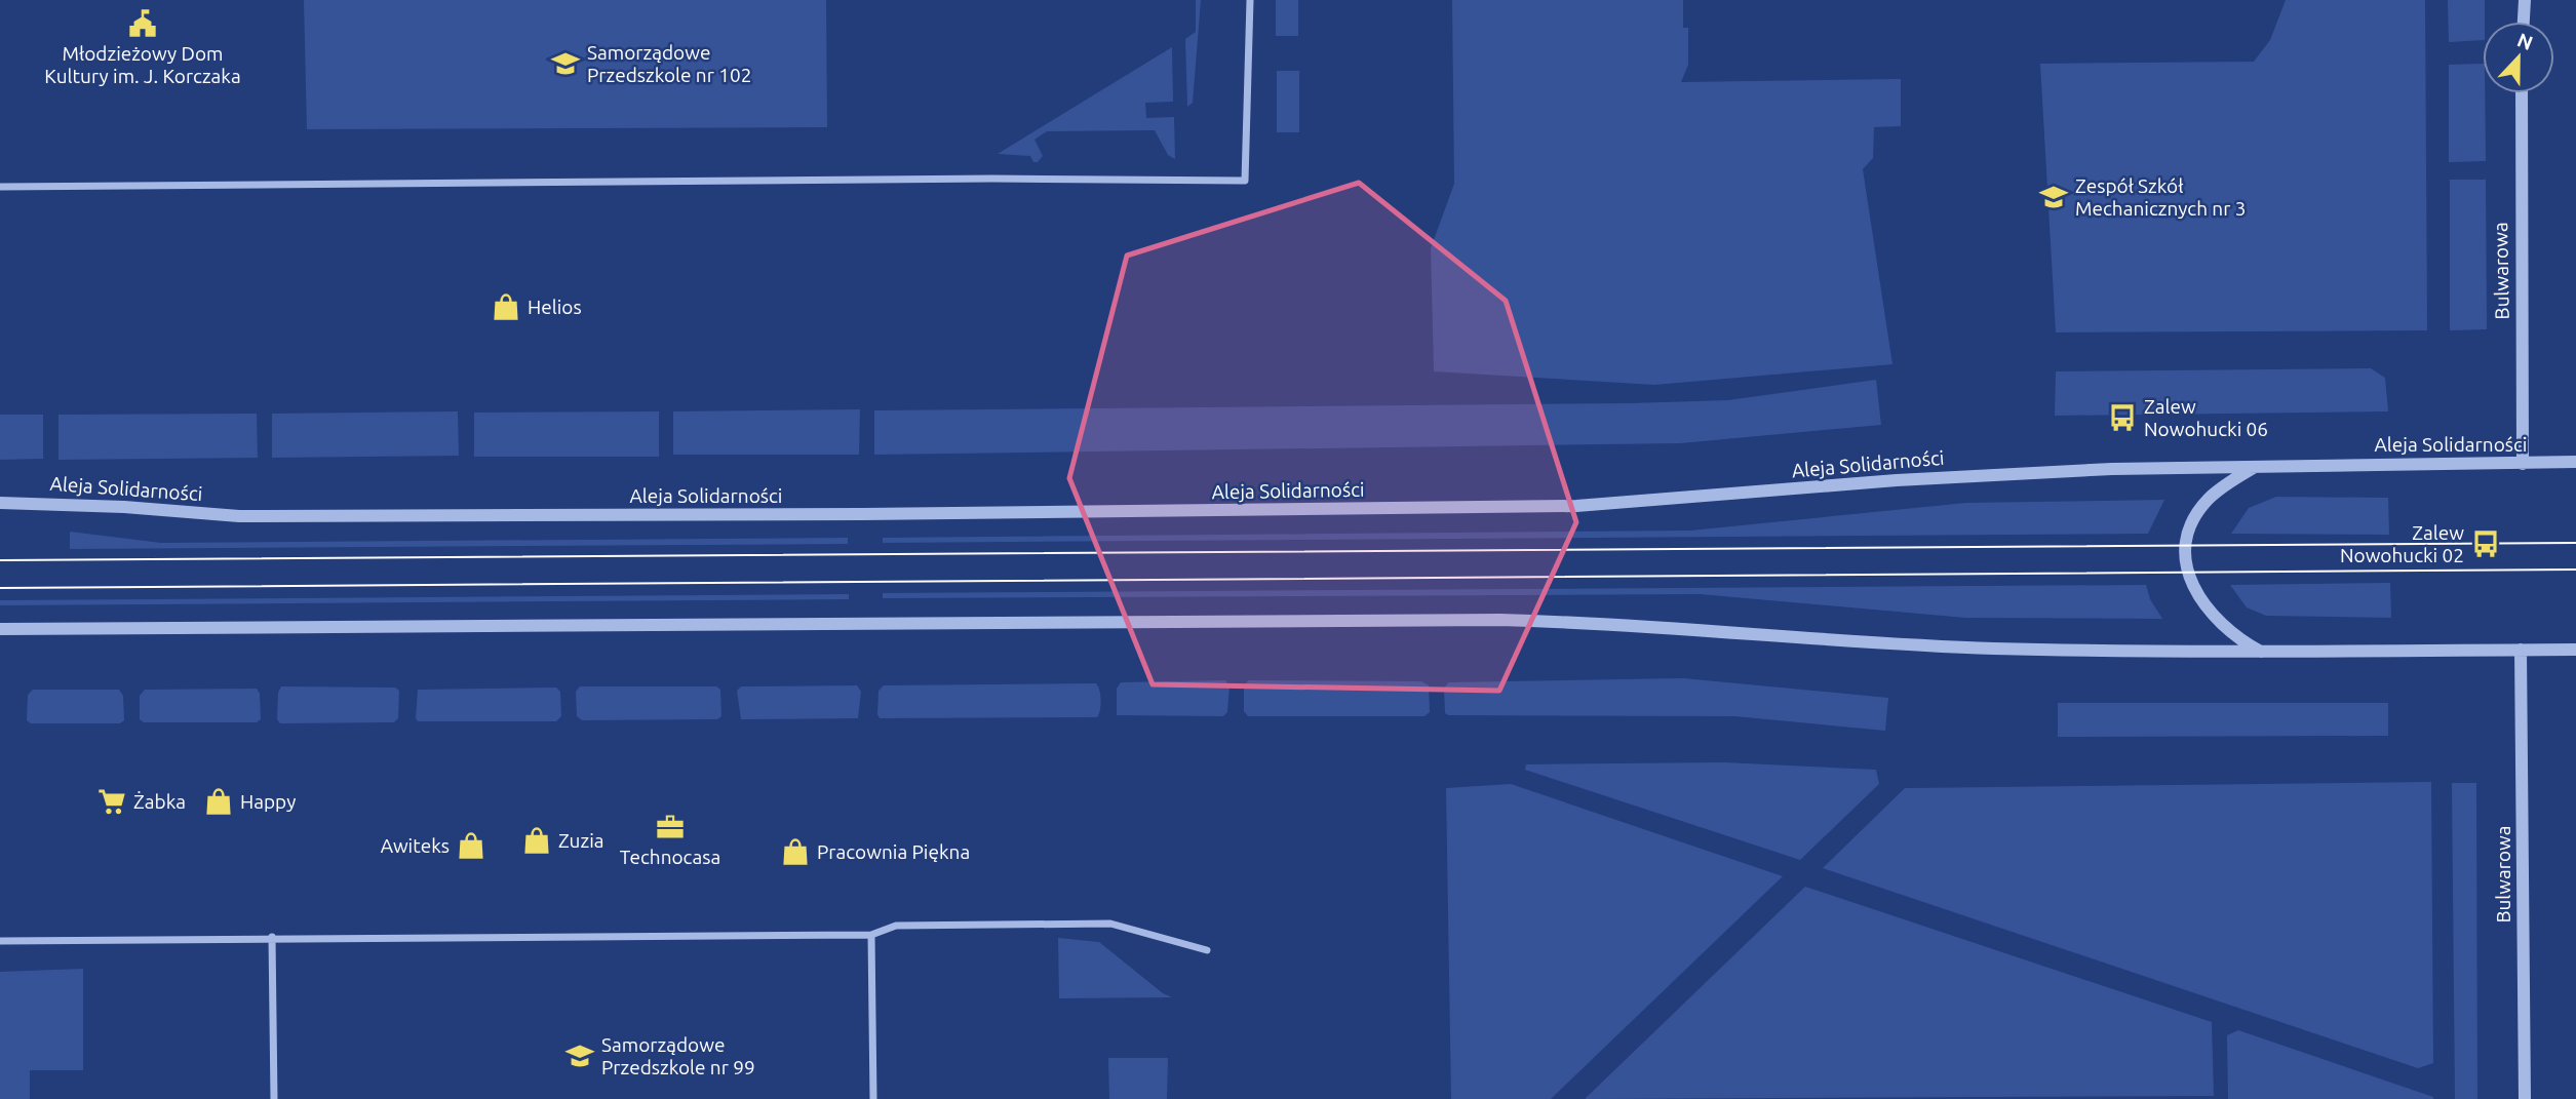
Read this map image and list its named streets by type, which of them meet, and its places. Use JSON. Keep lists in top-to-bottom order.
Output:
{
  "streets": {
    "street": ["Bulwarowa", "Aleja Solidarności"]
  },
  "crossings": [
    ["Bulwarowa", "Aleja Solidarności"]
  ],
  "places": {
    "public building": ["Młodzieżowy Dom Kultury im. J. Korczaka"],
    "school or university": ["Samorządowe Przedszkole nr 102", "Zespół Szkół Mechanicznych nr 3", "Samorządowe Przedszkole nr 99"],
    "shop": [
      "Helios",
      "Happy",
      "Zuzia",
      "Awiteks",
      "Pracownia Piękna"
    ],
    "bus stop": ["Zalew Nowohucki 06", "Zalew Nowohucki 02"],
    "supermarket": ["Żabka"],
    "office": ["Technocasa"]
  },
  "north": "top"
}
